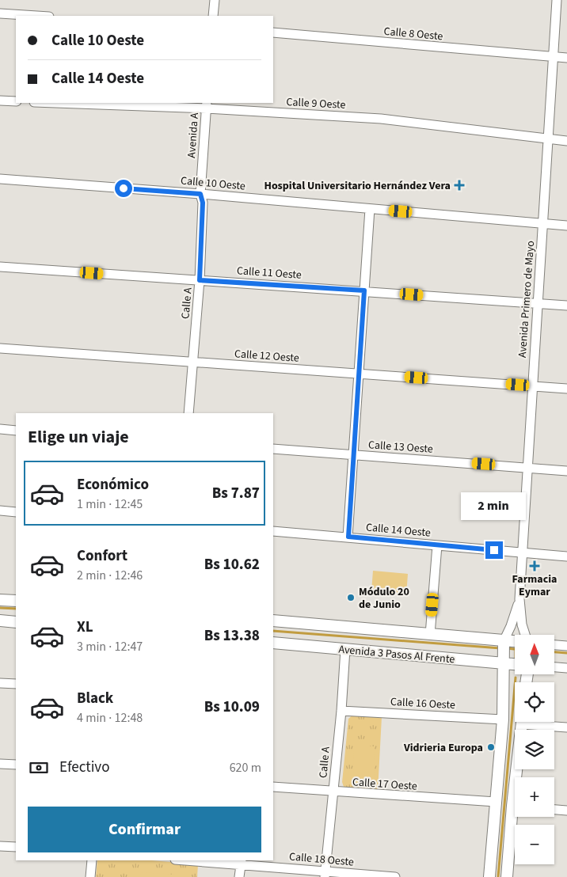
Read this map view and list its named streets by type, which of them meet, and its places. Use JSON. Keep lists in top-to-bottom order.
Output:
{
  "streets": {
    "main road": ["Avenida 3 Pasos Al Frente"],
    "street": [
      "Calle 8 Oeste",
      "Calle 9 Oeste",
      "Avenida A",
      "Calle 10 Oeste",
      "Calle 11 Oeste",
      "Avenida Primero de Mayo",
      "Calle A",
      "Calle 12 Oeste",
      "Calle 13 Oeste",
      "Calle 14 Oeste",
      "Calle 16 Oeste",
      "Calle 17 Oeste",
      "Calle 18 Oeste"
    ]
  },
  "crossings": [
    ["Calle 8 Oeste", "Avenida Primero de Mayo"],
    ["Calle 9 Oeste", "Avenida A"],
    ["Calle 9 Oeste", "Avenida Primero de Mayo"],
    ["Avenida A", "Calle 10 Oeste"],
    ["Avenida A", "Calle A"],
    ["Calle 10 Oeste", "Avenida Primero de Mayo"],
    ["Calle 10 Oeste", "Calle A"],
    ["Calle 11 Oeste", "Avenida Primero de Mayo"],
    ["Calle 11 Oeste", "Calle A"],
    ["Avenida Primero de Mayo", "Calle 12 Oeste"],
    ["Avenida Primero de Mayo", "Calle 13 Oeste"],
    ["Avenida Primero de Mayo", "Calle 14 Oeste"],
    ["Avenida Primero de Mayo", "Avenida 3 Pasos Al Frente"],
    ["Calle A", "Calle 12 Oeste"],
    ["Calle A", "Avenida 3 Pasos Al Frente"],
    ["Calle A", "Calle 16 Oeste"],
    ["Calle A", "Calle 17 Oeste"],
    ["Calle A", "Calle 18 Oeste"]
  ],
  "places": {
    "health": ["Hospital Universitario Hernández Vera", "Farmacia Eymar"],
    "other": ["Módulo 20 de Junio", "Vidrieria Europa"]
  },
  "north": "top",
  "page": {
    "banner": ["Calle 10 Oeste", "Calle 14 Oeste"],
    "heading": "Elige un viaje",
    "list": [
      {
        "name": "Económico",
        "note": "1 min · 12:45",
        "value": "Bs 7.87"
      },
      {
        "name": "Confort",
        "note": "2 min · 12:46",
        "value": "Bs 10.62"
      },
      {
        "name": "XL",
        "note": "3 min · 12:47",
        "value": "Bs 13.38"
      },
      {
        "name": "Black",
        "note": "4 min · 12:48",
        "value": "Bs 10.09"
      }
    ],
    "bubble": "2 min",
    "map_buttons": ["+", "−"],
    "pay": ["Efectivo", "620 m"],
    "buttons": "Confirmar"
  }
}
